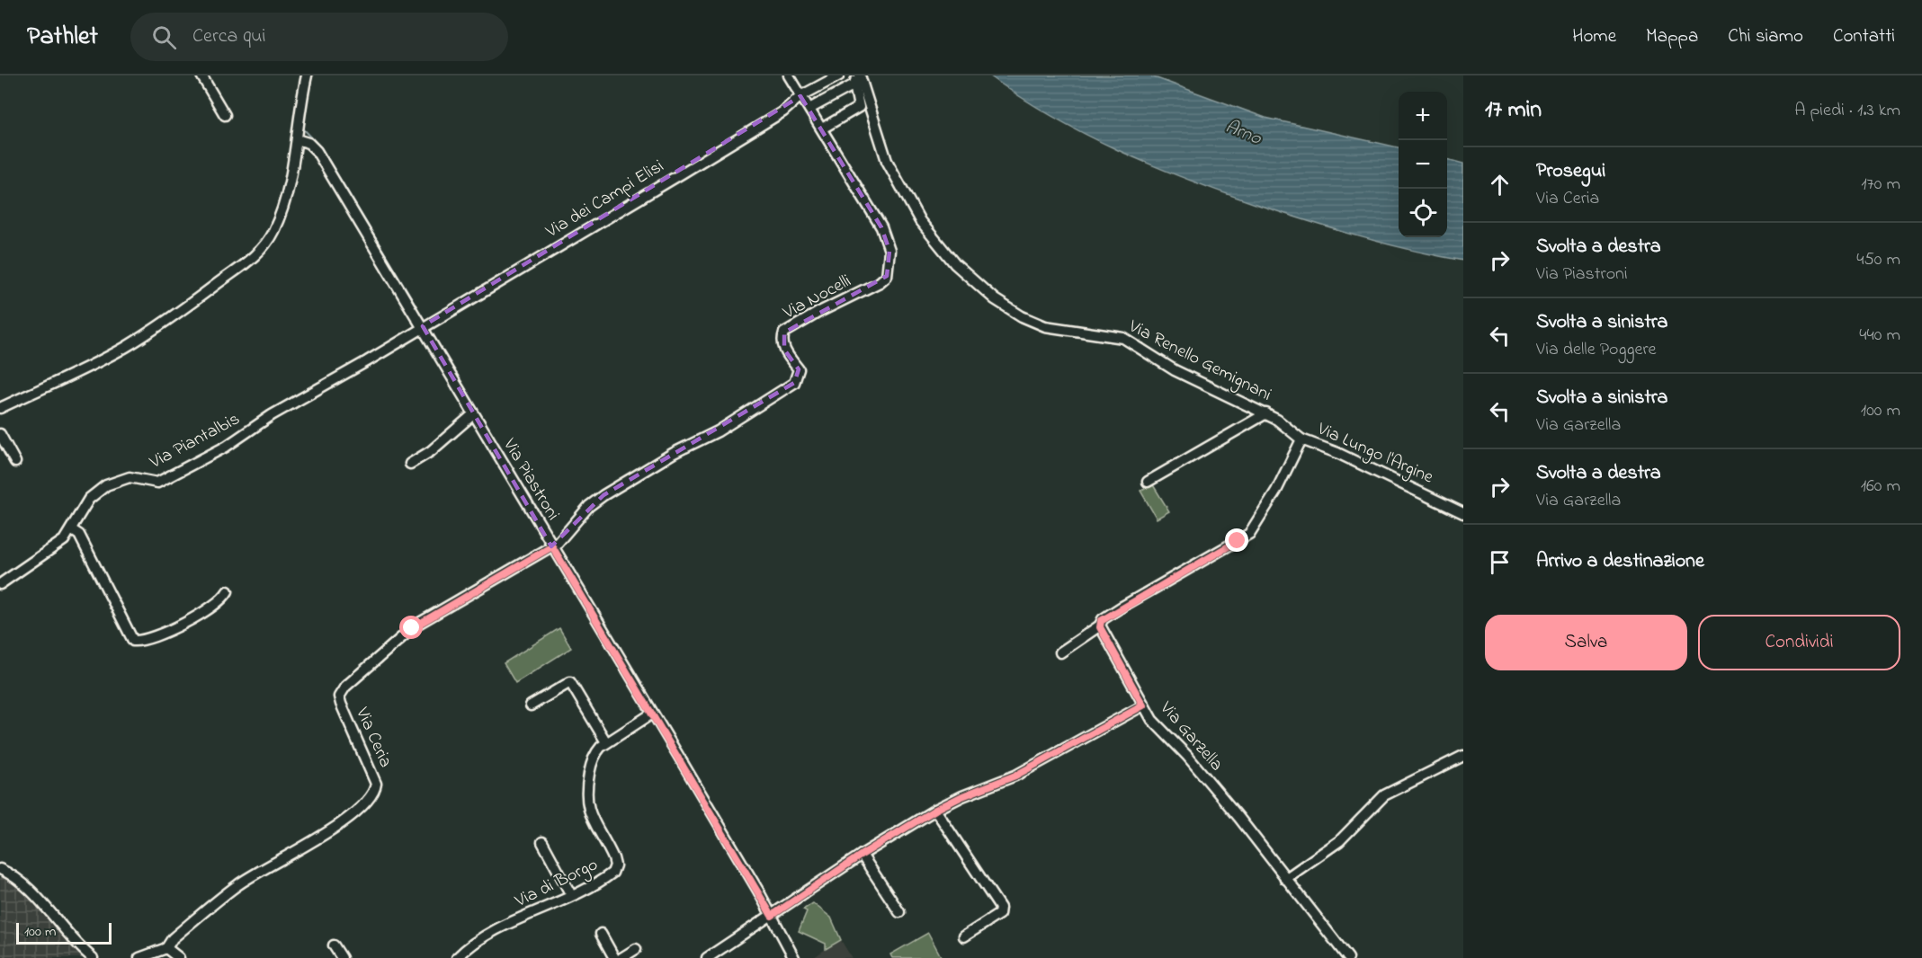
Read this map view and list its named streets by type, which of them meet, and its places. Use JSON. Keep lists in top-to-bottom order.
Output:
{
  "streets": {
    "street": [
      "Via dei Campi Elisi",
      "Via Nocelli",
      "Via Renello Gemignani",
      "Via Piantalbis",
      "Via Lungo l'Argine",
      "Via Piastroni",
      "Via Garzella",
      "Via Ceria",
      "Via di Borgo"
    ]
  },
  "crossings": [
    ["Via dei Campi Elisi", "Via Nocelli"],
    ["Via dei Campi Elisi", "Via Piantalbis"],
    ["Via dei Campi Elisi", "Via Piastroni"],
    ["Via Nocelli", "Via Piastroni"],
    ["Via Nocelli", "Via Ceria"],
    ["Via Renello Gemignani", "Via Lungo l'Argine"],
    ["Via Piantalbis", "Via Piastroni"],
    ["Via Piastroni", "Via Ceria"],
    ["Via Piastroni", "Via di Borgo"]
  ],
  "water": ["Arno"],
  "scale_bar": "100 m",
  "page": {
    "header": "Pathlet",
    "search": "Cerca qui",
    "nav": [
      "Home",
      "Mappa",
      "Chi siamo",
      "Contatti"
    ],
    "heading": ["17 min", "A piedi · 1.3 km"],
    "map_buttons": ["+", "−"],
    "list": [
      ["Prosegui", "Via Ceria", "170 m"],
      ["Svolta a destra", "Via Piastroni", "450 m"],
      ["Svolta a sinistra", "Via delle Poggere", "440 m"],
      ["Svolta a sinistra", "Via Garzella", "100 m"],
      ["Svolta a destra", "Via Garzella", "160 m"],
      "Arrivo a destinazione"
    ],
    "buttons": ["Salva", "Condividi"],
    "scale": "100 m"
  }
}
